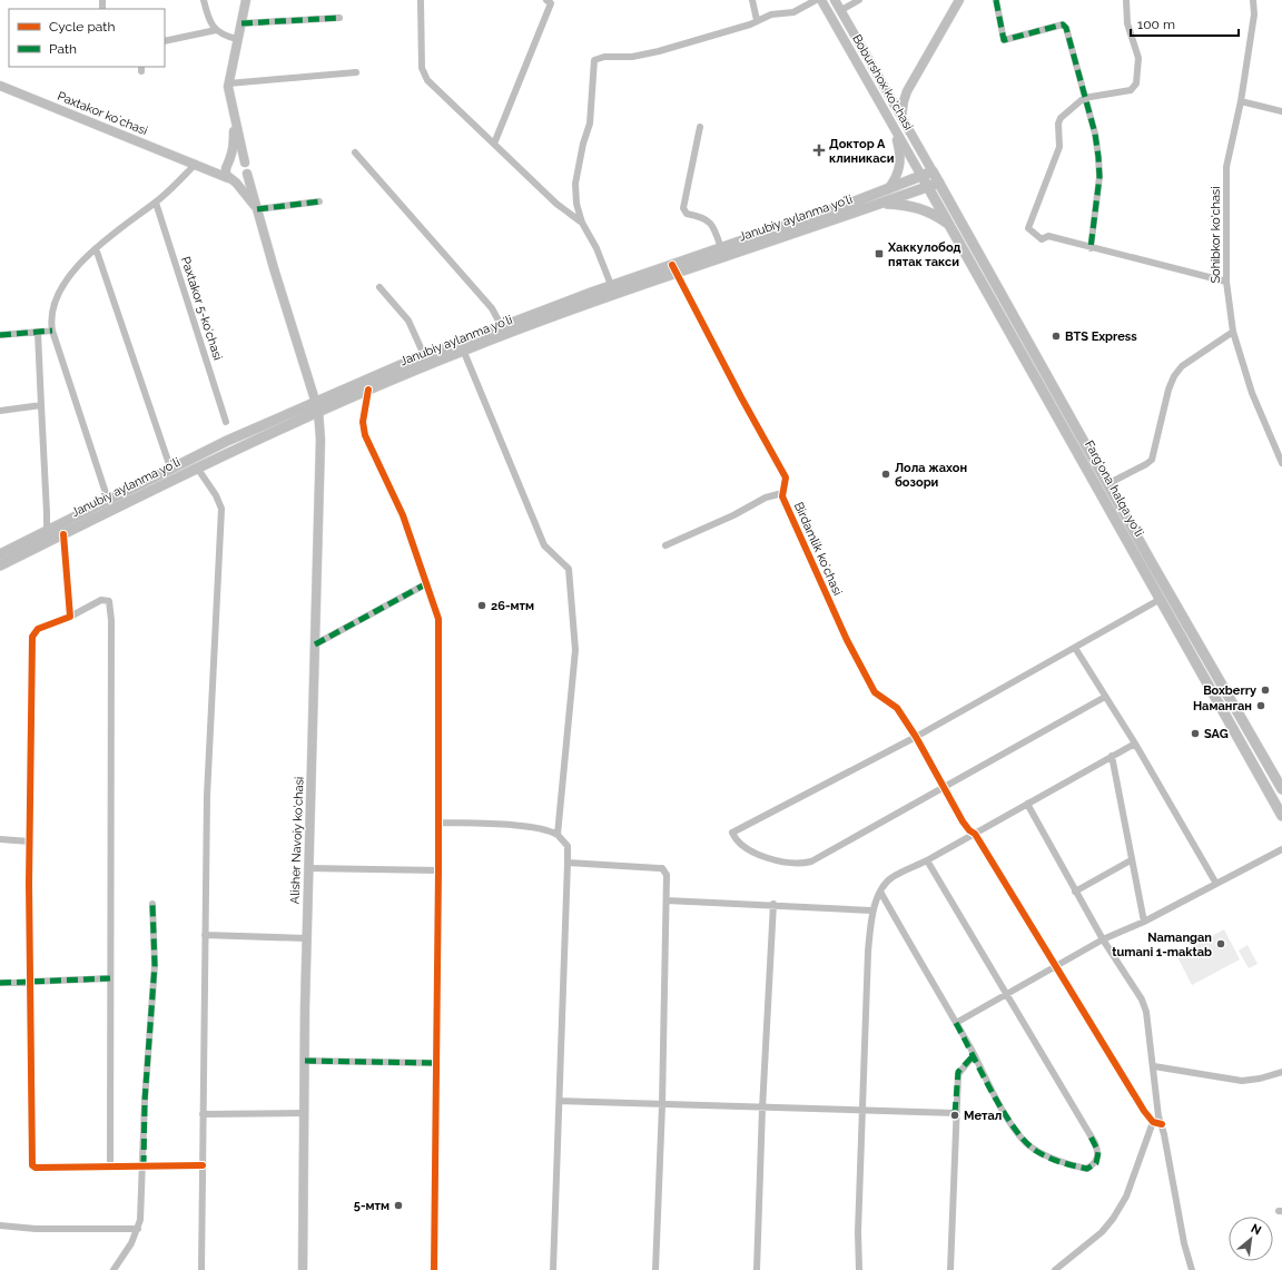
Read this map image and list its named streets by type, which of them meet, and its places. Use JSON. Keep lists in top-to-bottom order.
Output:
{
  "streets": {
    "highway": ["Janubiy aylanma yoʻli", "Farg‘ona halqa yo‘li"],
    "main road": ["Boburshox ko'chasi", "Paxtakor koʻchasi", "Alisher Navoiy ko'chasi"],
    "street": ["Sohibkor ko'chasi", "Paxtakor 5-koʻchasi", "Birdamlik koʻchasi"]
  },
  "crossings": [
    ["Boburshox ko'chasi", "Janubiy aylanma yoʻli"],
    ["Boburshox ko'chasi", "Farg‘ona halqa yo‘li"],
    ["Paxtakor koʻchasi", "Alisher Navoiy ko'chasi"],
    ["Janubiy aylanma yoʻli", "Farg‘ona halqa yo‘li"],
    ["Janubiy aylanma yoʻli", "Birdamlik koʻchasi"],
    ["Janubiy aylanma yoʻli", "Alisher Navoiy ko'chasi"]
  ],
  "places": {
    "health": ["Доктор А клиникаси"],
    "transit": ["Хаккулобод пятак такси"],
    "other": [
      "BTS Express",
      "Лола жахон бозори",
      "26-мтм",
      "Boxberry",
      "Наманган",
      "SAG",
      "Namangan tumani 1-maktab",
      "Метал",
      "5-мтм"
    ]
  },
  "legend": ["Cycle path", "Path"],
  "scale_bar": "100 m",
  "north": "top right"
}
